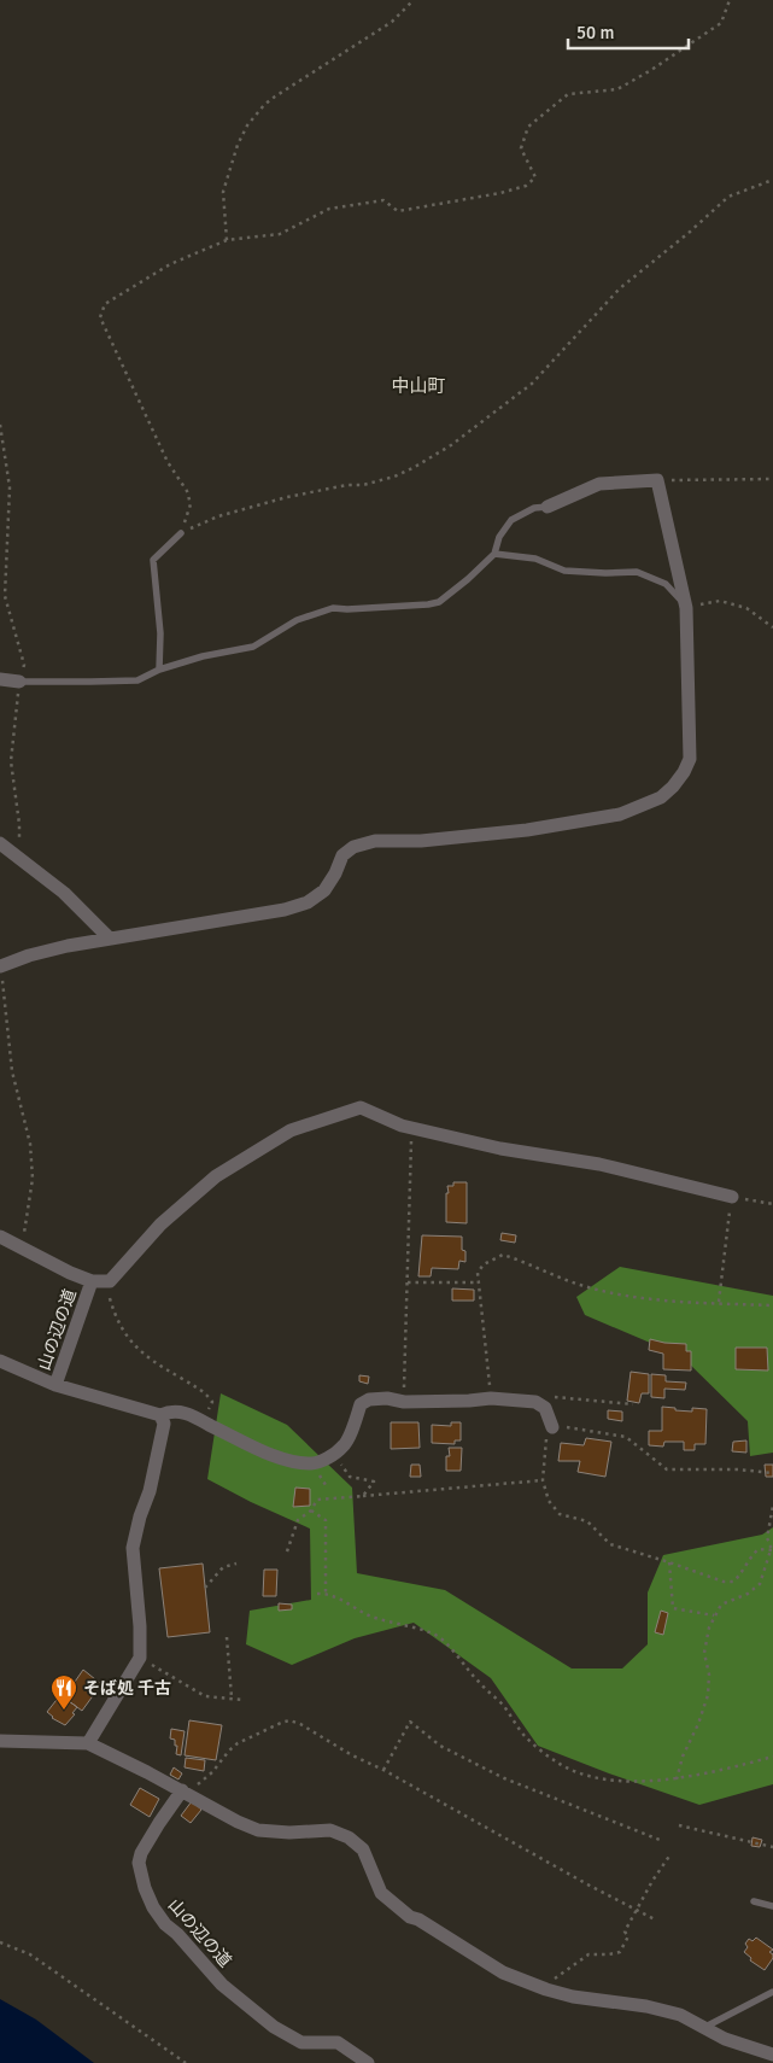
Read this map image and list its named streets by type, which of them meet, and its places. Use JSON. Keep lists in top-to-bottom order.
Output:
{
  "streets": {
    "street": ["山の辺の道"]
  },
  "districts": ["中山町"],
  "places": {
    "restaurant": ["そば処 千古"]
  },
  "scale_bar": "50 m"
}
